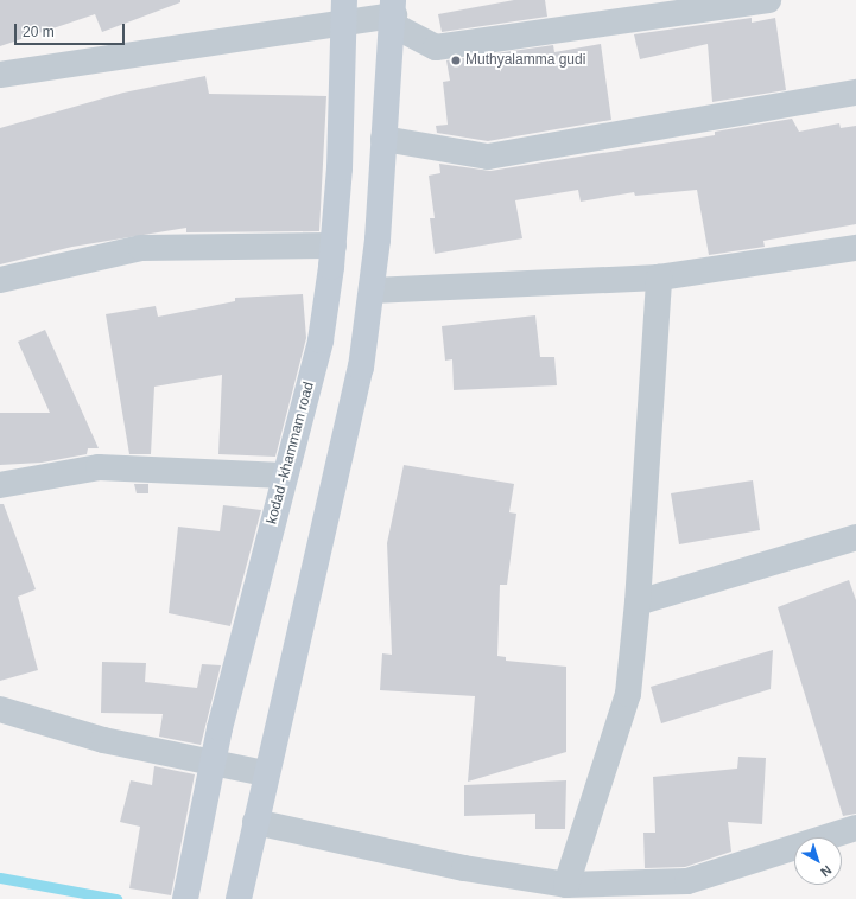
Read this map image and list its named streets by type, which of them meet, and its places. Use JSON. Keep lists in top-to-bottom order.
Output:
{
  "streets": {
    "main road": ["kodad -khammam road"]
  },
  "places": ["Muthyalamma gudi"],
  "scale_bar": "20 m",
  "north": "bottom right"
}
